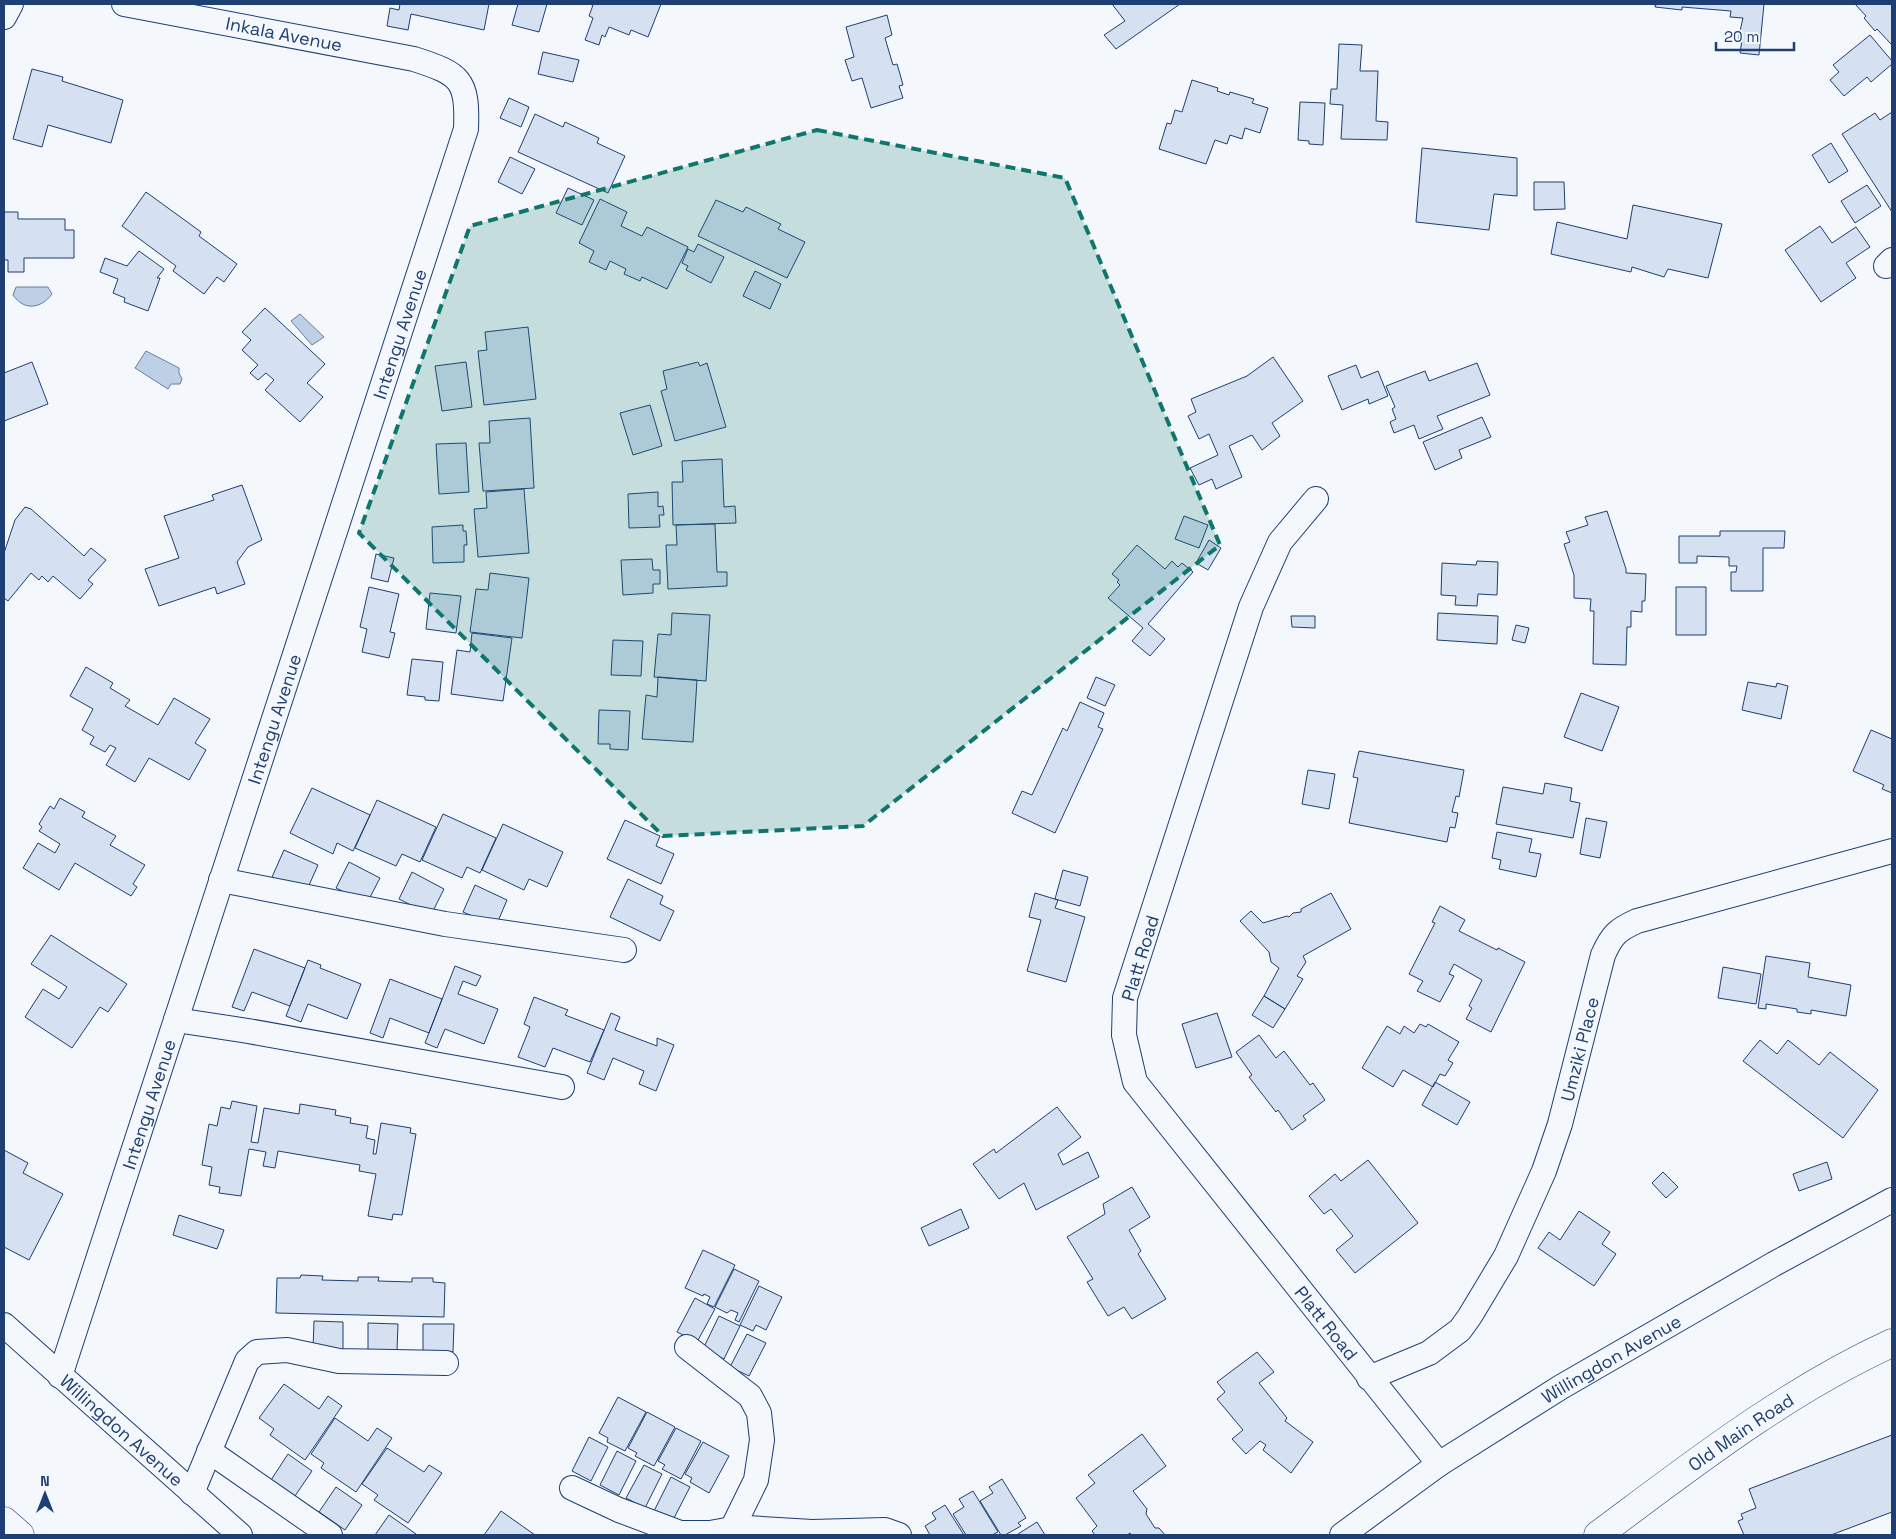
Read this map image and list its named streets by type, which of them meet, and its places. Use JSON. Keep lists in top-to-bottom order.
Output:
{
  "streets": {
    "main road": ["Old Main Road"],
    "street": [
      "Inkala Avenue",
      "Intengu Avenue",
      "Platt Road",
      "Umziki Place",
      "Willingdon Avenue"
    ]
  },
  "crossings": [
    ["Inkala Avenue", "Intengu Avenue"],
    ["Intengu Avenue", "Willingdon Avenue"],
    ["Platt Road", "Umziki Place"],
    ["Platt Road", "Willingdon Avenue"]
  ],
  "scale_bar": "20 m",
  "north": "top"
}
